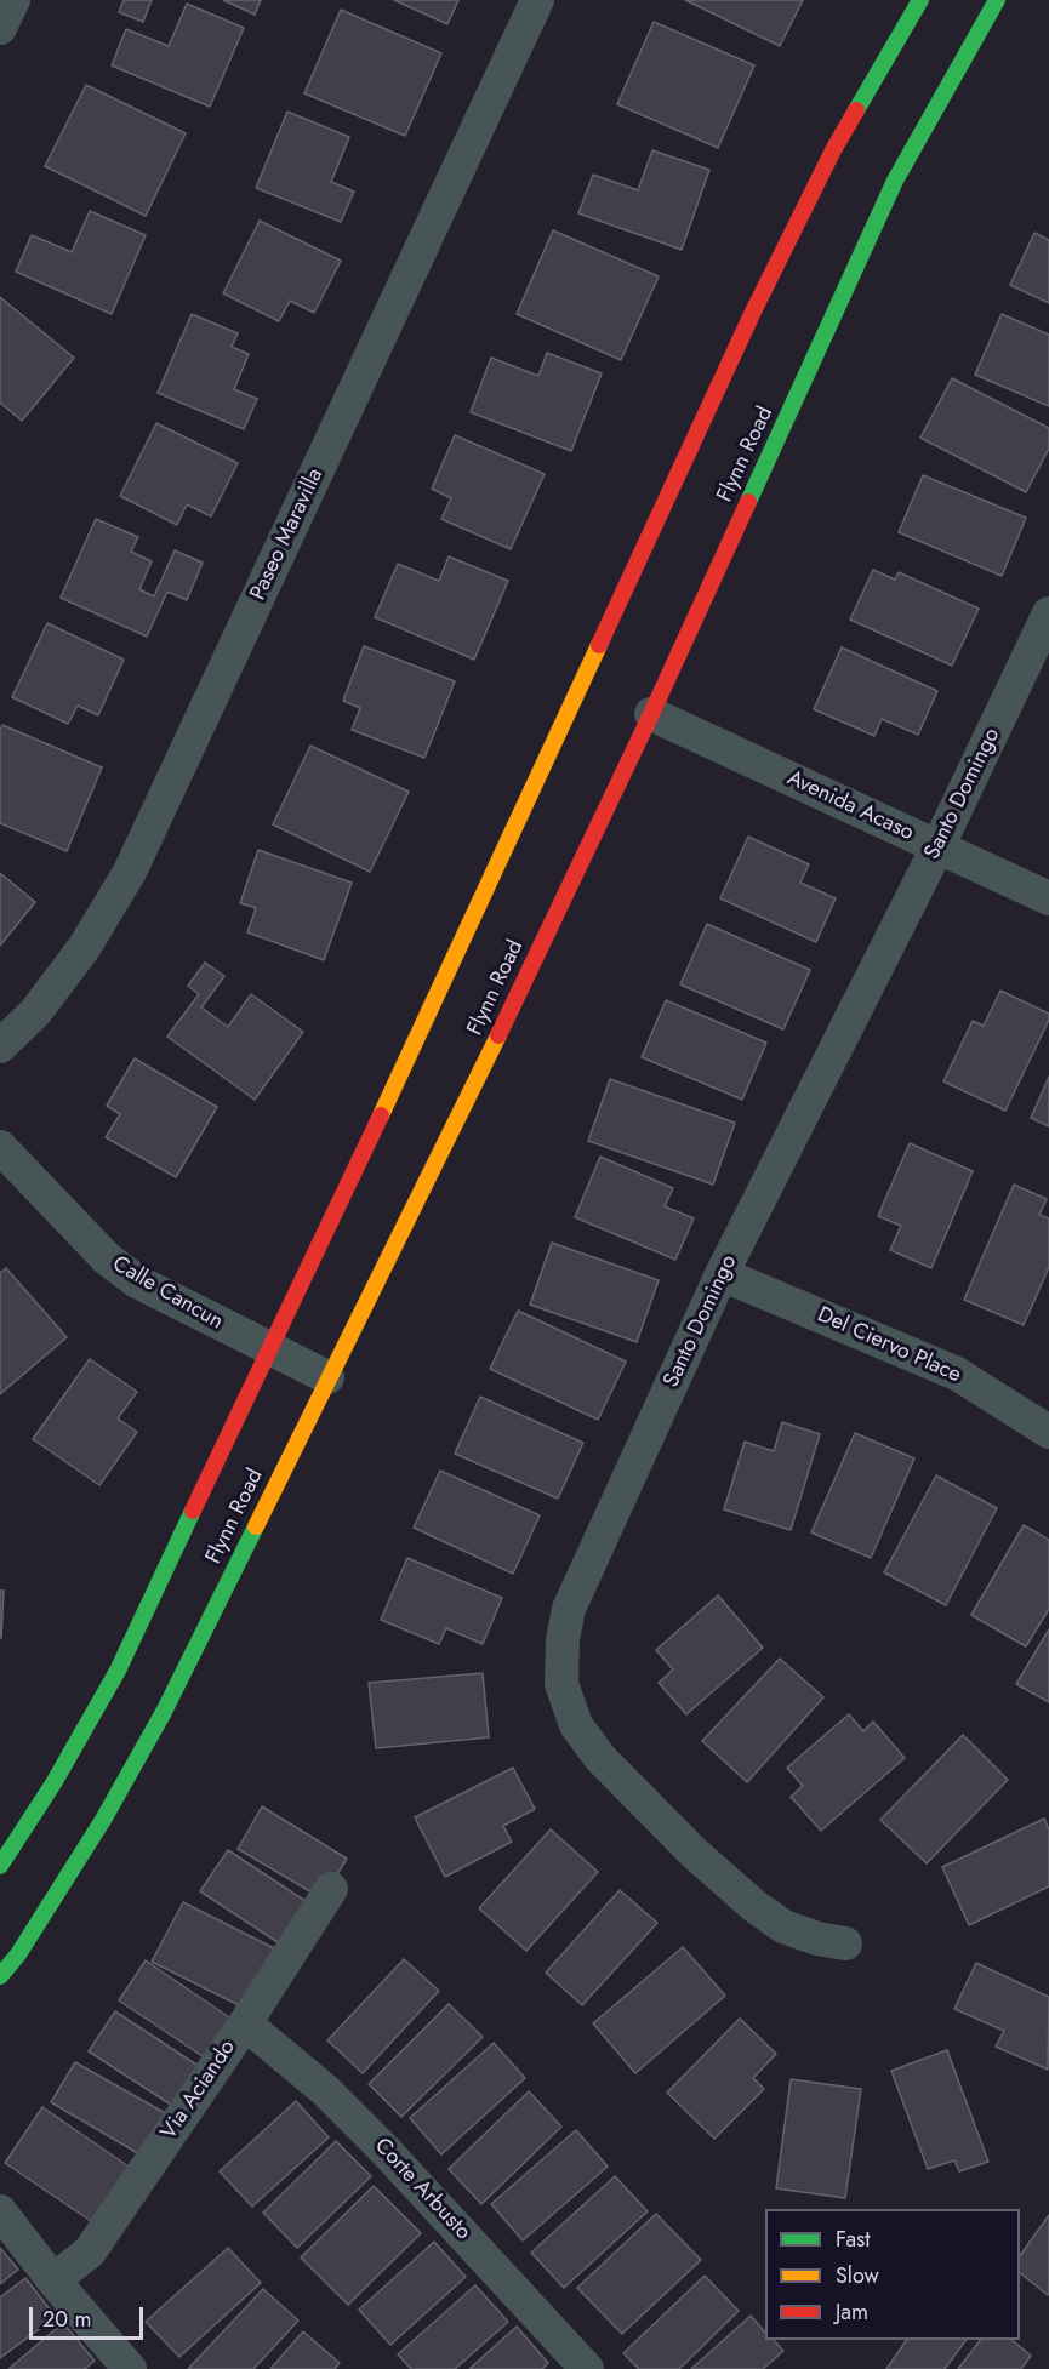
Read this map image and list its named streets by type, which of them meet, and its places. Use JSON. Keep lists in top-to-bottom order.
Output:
{
  "streets": {
    "main road": ["Flynn Road"],
    "street": [
      "Paseo Maravilla",
      "Santo Domingo",
      "Avenida Acaso",
      "Calle Cancun",
      "Del Ciervo Place",
      "Via Aciando",
      "Corte Arbusto"
    ]
  },
  "crossings": [
    ["Flynn Road", "Avenida Acaso"],
    ["Flynn Road", "Calle Cancun"],
    ["Santo Domingo", "Avenida Acaso"],
    ["Santo Domingo", "Del Ciervo Place"],
    ["Via Aciando", "Corte Arbusto"]
  ],
  "legend": ["Fast", "Slow", "Jam"],
  "scale_bar": "20 m"
}
